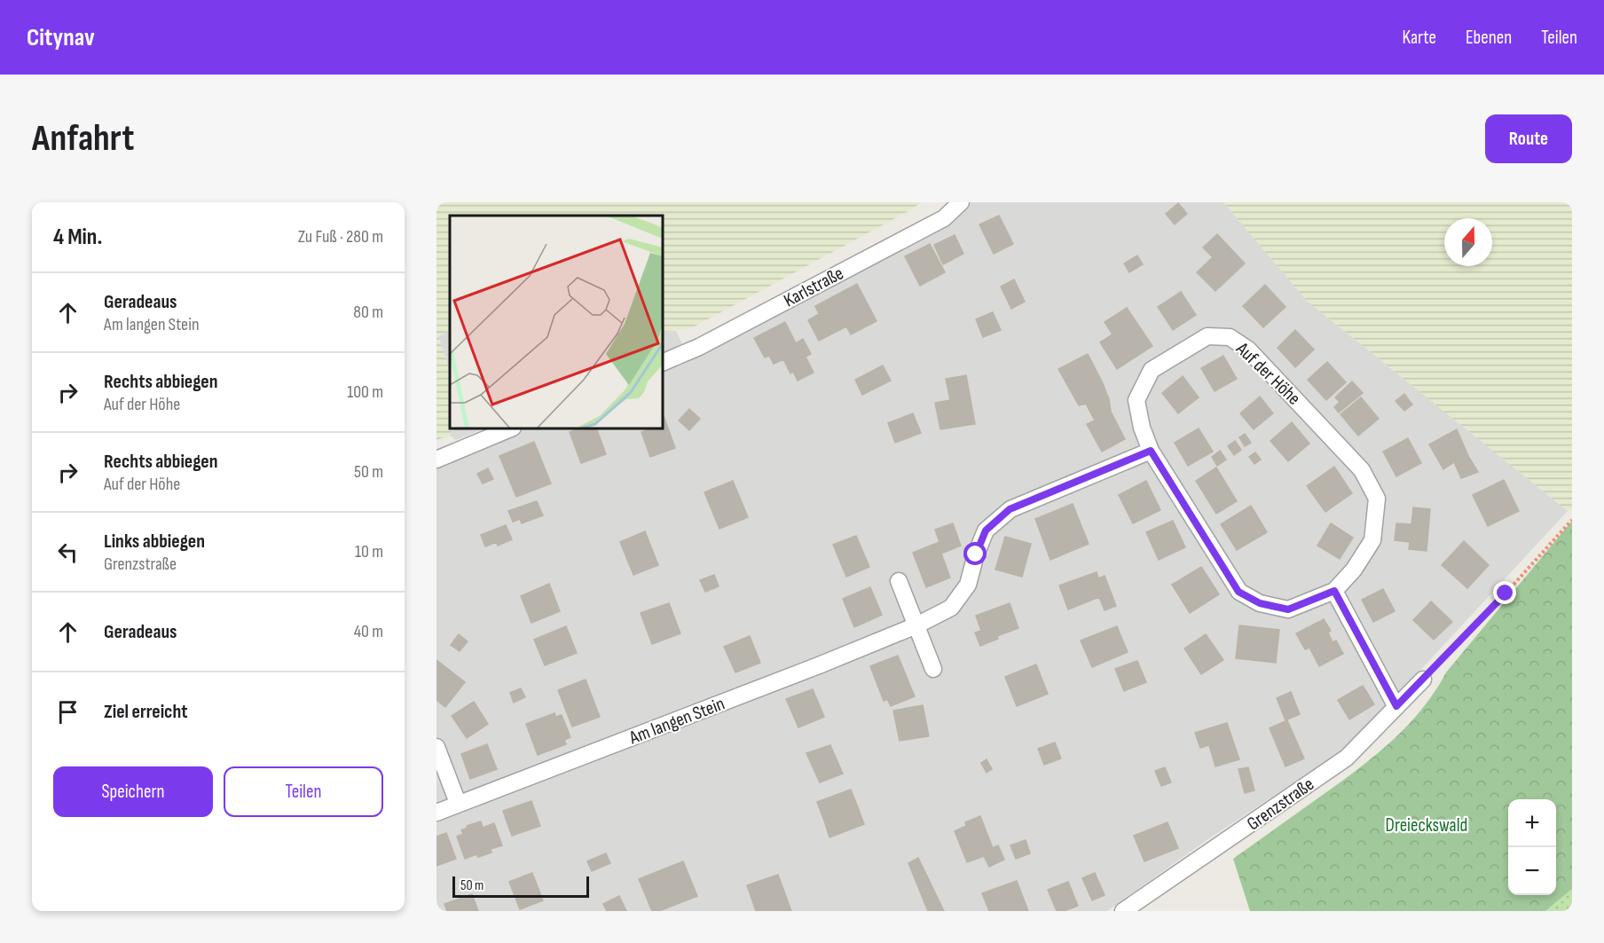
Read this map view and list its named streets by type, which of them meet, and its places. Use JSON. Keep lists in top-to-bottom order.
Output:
{
  "streets": {
    "street": [
      "Karlstraße",
      "Auf der Höhe",
      "Am langen Stein",
      "Grenzstraße"
    ]
  },
  "crossings": [
    ["Auf der Höhe", "Am langen Stein"]
  ],
  "parks": ["Dreieckswald"],
  "scale_bar": "50 m",
  "north": "top",
  "page": {
    "header": "Citynav",
    "nav": ["Karte", "Ebenen", "Teilen"],
    "buttons": [
      "Route",
      ["Speichern", "Teilen"]
    ],
    "title": "Anfahrt",
    "heading": ["4 Min.", "Zu Fuß · 280 m"],
    "list": [
      ["Geradeaus", "Am langen Stein", "80 m"],
      ["Rechts abbiegen", "Auf der Höhe", "100 m"],
      ["Rechts abbiegen", "Auf der Höhe", "50 m"],
      ["Links abbiegen", "Grenzstraße", "10 m"],
      ["Geradeaus", "40 m"],
      "Ziel erreicht"
    ],
    "map_buttons": ["+", "−"],
    "scale": "50 m"
  }
}
